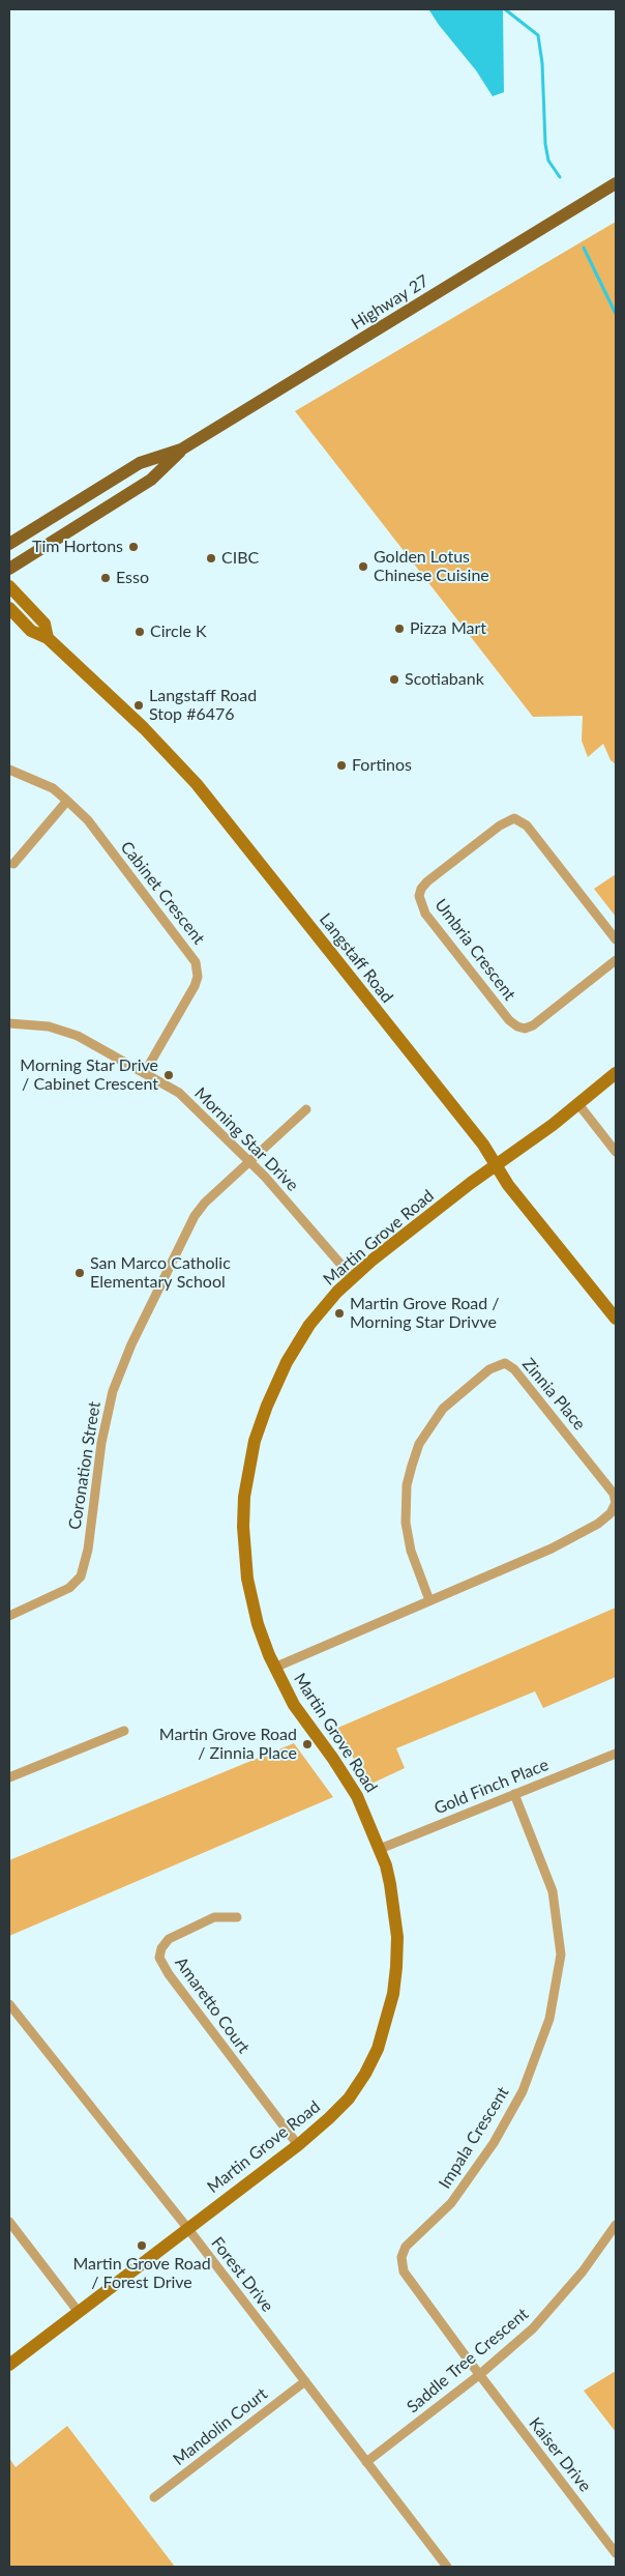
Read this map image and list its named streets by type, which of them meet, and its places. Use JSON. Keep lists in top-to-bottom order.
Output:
{
  "streets": {
    "main road": ["Highway 27"],
    "street": [
      "Cabinet Crescent",
      "Umbria Crescent",
      "Langstaff Road",
      "Morning Star Drive",
      "Martin Grove Road",
      "Zinnia Place",
      "Coronation Street",
      "Gold Finch Place",
      "Amaretto Court",
      "Impala Crescent",
      "Forest Drive",
      "Saddle Tree Crescent",
      "Mandolin Court",
      "Kaiser Drive"
    ]
  },
  "crossings": [
    ["Cabinet Crescent", "Morning Star Drive"],
    ["Langstaff Road", "Martin Grove Road"],
    ["Morning Star Drive", "Martin Grove Road"],
    ["Morning Star Drive", "Coronation Street"],
    ["Martin Grove Road", "Zinnia Place"],
    ["Martin Grove Road", "Gold Finch Place"],
    ["Martin Grove Road", "Amaretto Court"],
    ["Martin Grove Road", "Forest Drive"],
    ["Gold Finch Place", "Impala Crescent"],
    ["Impala Crescent", "Saddle Tree Crescent"],
    ["Impala Crescent", "Kaiser Drive"],
    ["Forest Drive", "Saddle Tree Crescent"],
    ["Forest Drive", "Mandolin Court"],
    ["Saddle Tree Crescent", "Kaiser Drive"]
  ],
  "places": [
    "Tim Hortons",
    "CIBC",
    "Golden Lotus Chinese Cuisine",
    "Esso",
    "Pizza Mart",
    "Circle K",
    "Scotiabank",
    "Langstaff Road Stop #6476",
    "Fortinos",
    "Morning Star Drive / Cabinet Crescent",
    "San Marco Catholic Elementary School",
    "Martin Grove Road / Morning Star Drivve",
    "Martin Grove Road / Zinnia Place",
    "Martin Grove Road / Forest Drive"
  ]
}
